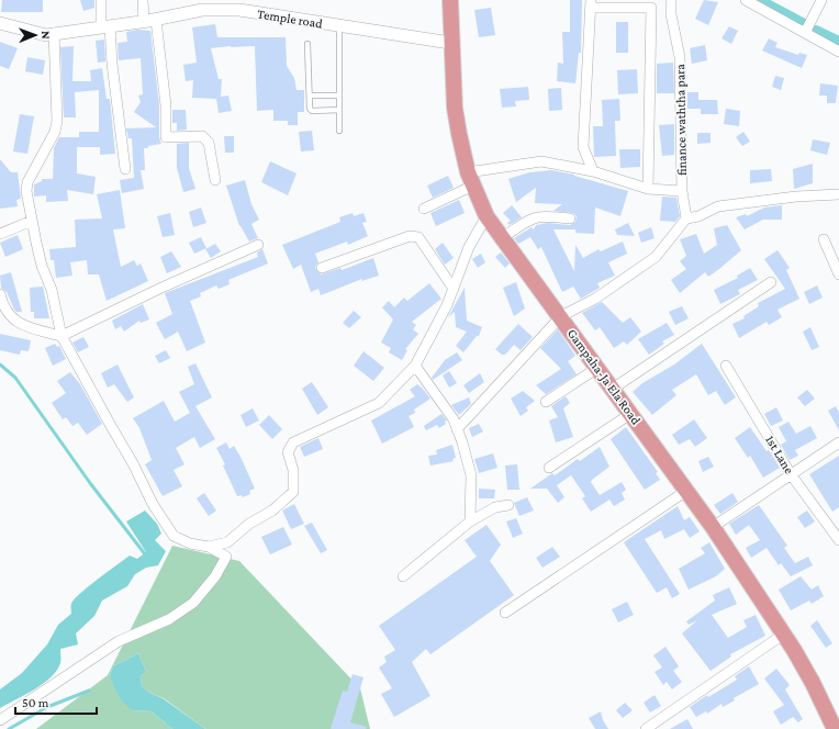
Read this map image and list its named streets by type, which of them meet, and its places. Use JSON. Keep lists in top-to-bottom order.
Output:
{
  "streets": {
    "highway": ["Gampaha-Ja Ela Road"],
    "street": ["Temple road", "finance waththa para", "1st Lane"]
  },
  "crossings": [
    ["Temple road", "Gampaha-Ja Ela Road"],
    ["finance waththa para", "Gampaha-Ja Ela Road"]
  ],
  "scale_bar": "50 m",
  "north": "right"
}
